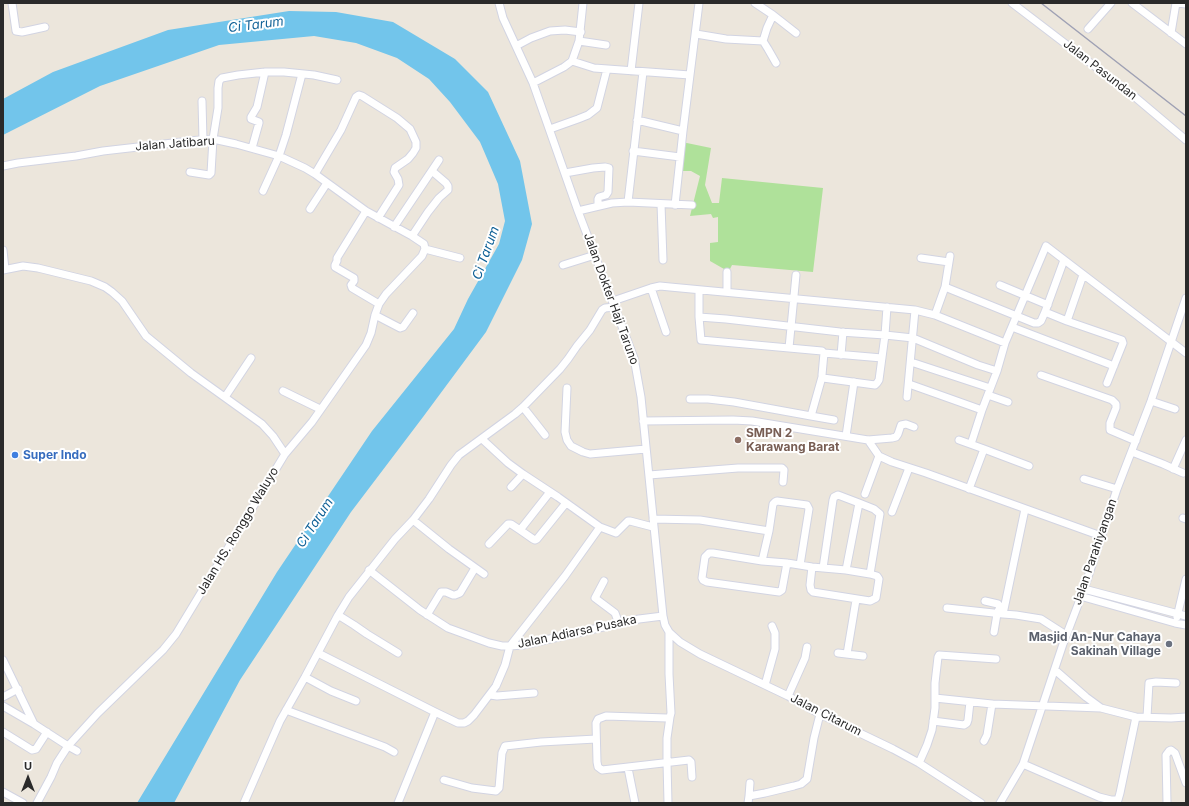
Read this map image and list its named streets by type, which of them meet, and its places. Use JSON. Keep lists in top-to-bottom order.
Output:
{
  "streets": {
    "street": [
      "Jalan Pasundan",
      "Jalan Jatibaru",
      "Jalan Dokter Haji Taruno",
      "Jalan HS. Ronggo Waluyo",
      "Jalan Parahiyangan",
      "Jalan Adiarsa Pusaka",
      "Jalan Citarum"
    ]
  },
  "crossings": [
    ["Jalan Jatibaru", "Jalan HS. Ronggo Waluyo"],
    ["Jalan Dokter Haji Taruno", "Jalan Adiarsa Pusaka"],
    ["Jalan Dokter Haji Taruno", "Jalan Citarum"]
  ],
  "water": ["Ci Tarum"],
  "places": ["SMPN 2 Karawang Barat", "Super Indo", "Masjid An-Nur Cahaya Sakinah Village"],
  "north": "top"
}
